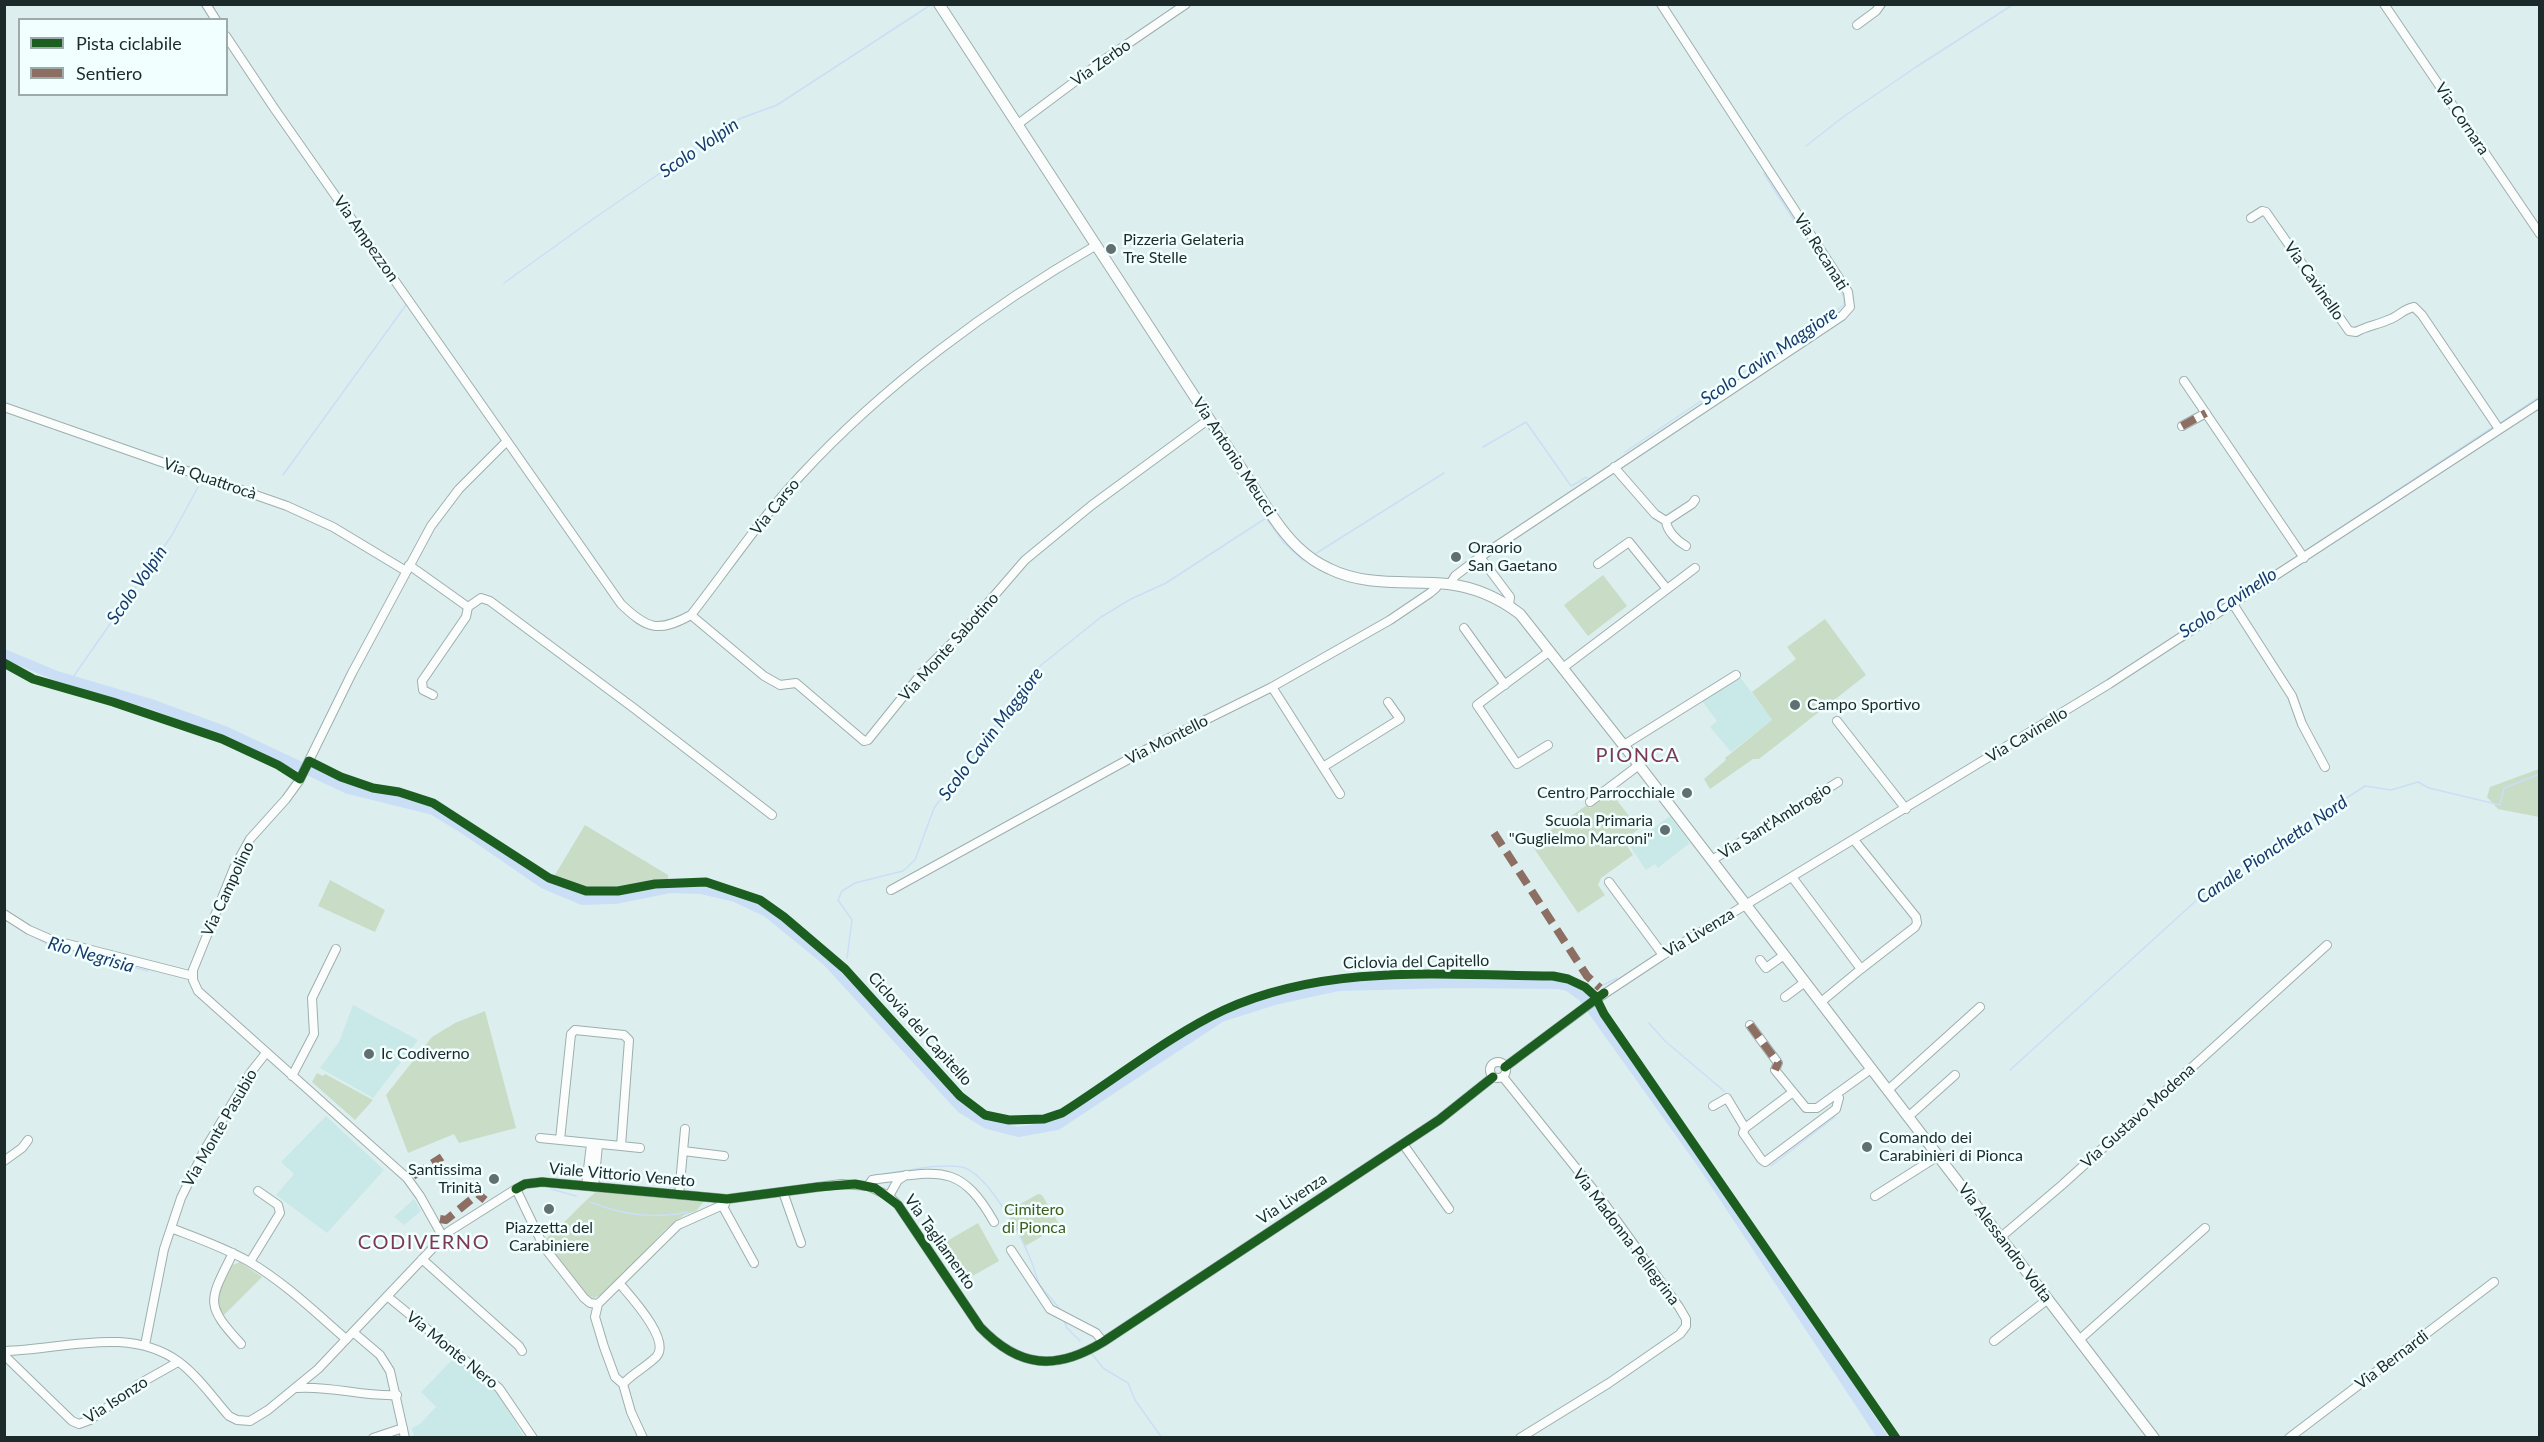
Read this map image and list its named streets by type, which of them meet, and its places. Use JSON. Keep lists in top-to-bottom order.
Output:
{
  "streets": {
    "main road": ["Via Antonio Meucci", "Via Alessandro Volta"],
    "street": [
      "Via Zerbo",
      "Via Cornara",
      "Via Ampezzon",
      "Via Recanati",
      "Via Cavinello",
      "Via Quattrocà",
      "Via Carso",
      "Via Monte Sabotino",
      "Via Montello",
      "Via Sant'Ambrogio",
      "Via Campolino",
      "Via Livenza",
      "Via Gustavo Modena",
      "Via Monte Pasubio",
      "Viale Vittorio Veneto",
      "Via Madonna Pellegrina",
      "Via Tagliamento",
      "Via Monte Nero",
      "Via Bernardi",
      "Via Isonzo"
    ],
    "cycle path": ["Ciclovia del Capitello"]
  },
  "crossings": [
    ["Via Zerbo", "Via Antonio Meucci"],
    ["Via Ampezzon", "Via Campolino"],
    ["Via Recanati", "Via Antonio Meucci"],
    ["Via Cavinello", "Via Antonio Meucci"],
    ["Via Cavinello", "Via Livenza"],
    ["Via Cavinello", "Via Alessandro Volta"],
    ["Via Antonio Meucci", "Via Carso"],
    ["Via Antonio Meucci", "Via Monte Sabotino"],
    ["Via Antonio Meucci", "Via Montello"],
    ["Via Antonio Meucci", "Via Sant'Ambrogio"],
    ["Via Antonio Meucci", "Via Livenza"],
    ["Via Antonio Meucci", "Via Alessandro Volta"],
    ["Via Quattrocà", "Via Campolino"],
    ["Via Carso", "Via Monte Sabotino"],
    ["Via Livenza", "Via Madonna Pellegrina"],
    ["Via Livenza", "Via Tagliamento"],
    ["Via Livenza", "Via Alessandro Volta"],
    ["Via Gustavo Modena", "Via Alessandro Volta"],
    ["Via Monte Pasubio", "Via Isonzo"],
    ["Viale Vittorio Veneto", "Via Tagliamento"]
  ],
  "districts": ["PIONCA", "CODIVERNO"],
  "water": [
    "Scolo Volpin",
    "Scolo Cavin Maggiore",
    "Scolo Cavinello",
    "Canale Pionchetta Nord",
    "Rio Negrisia"
  ],
  "parks": ["Cimitero di Pionca"],
  "places": [
    "Pizzeria Gelateria Tre Stelle",
    "Oraorio San Gaetano",
    "Campo Sportivo",
    "Centro Parrocchiale",
    "Scuola Primaria \"Guglielmo Marconi\"",
    "Ic Codiverno",
    "Comando dei Carabinieri di Pionca",
    "Santissima Trinità",
    "Piazzetta del Carabiniere"
  ],
  "legend": ["Pista ciclabile", "Sentiero"]
}
